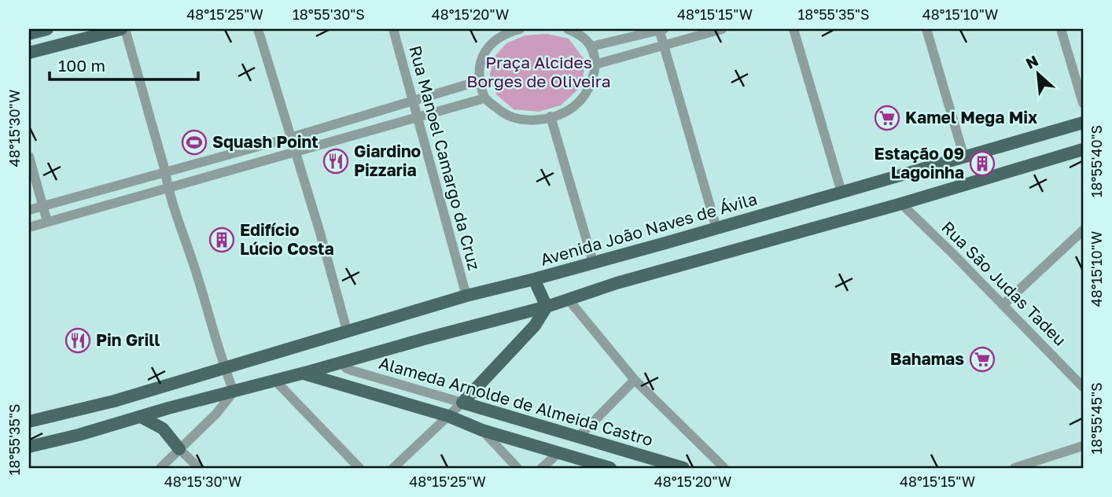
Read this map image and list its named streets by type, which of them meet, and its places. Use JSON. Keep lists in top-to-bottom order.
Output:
{
  "streets": {
    "main road": ["Avenida João Naves de Ávila", "Alameda Arnolde de Almeida Castro"],
    "street": ["Rua Manoel Camargo da Cruz", "Rua São Judas Tadeu"]
  },
  "crossings": [
    ["Rua Manoel Camargo da Cruz", "Avenida João Naves de Ávila"]
  ],
  "parks": ["Praça Alcides Borges de Oliveira"],
  "places": {
    "supermarket": ["Kamel Mega Mix", "Bahamas"],
    "sports": ["Squash Point"],
    "restaurant": ["Giardino Pizzaria", "Pin Grill"],
    "building": ["Estação 09 Lagoinha", "Edifício Lúcio Costa"]
  },
  "scale_bar": "100 m",
  "north": "top left",
  "coordinates": [
    "48°15'25\"W",
    "18°55'30\"S",
    "48°15'20\"W",
    "48°15'15\"W",
    "18°55'35\"S",
    "48°15'10\"W",
    "48°15'30\"W",
    "18°55'40\"S",
    "18°55'45\"S"
  ]
}
